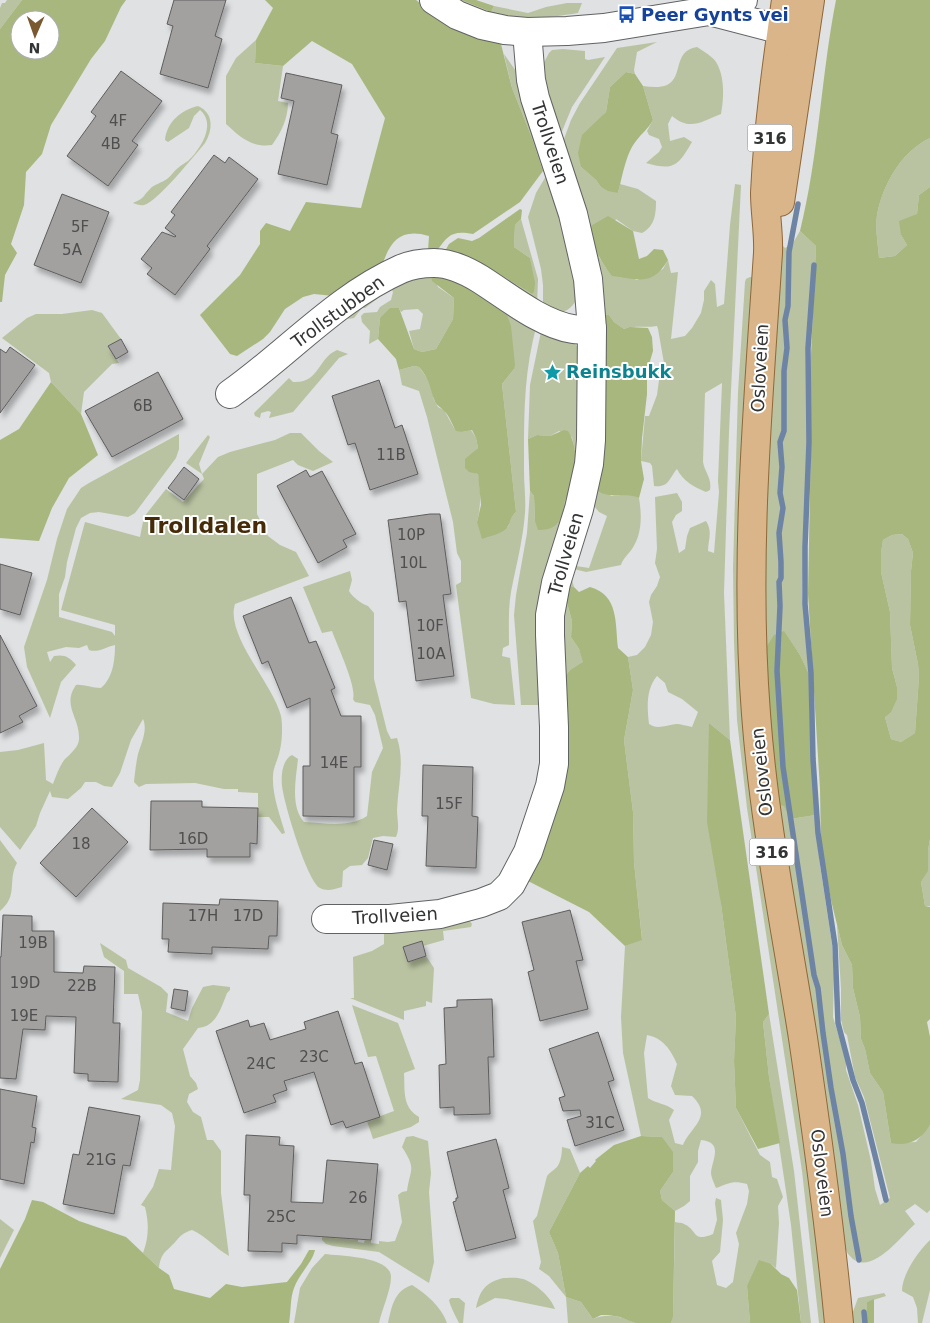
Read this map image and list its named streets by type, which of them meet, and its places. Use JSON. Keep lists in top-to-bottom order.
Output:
{
  "streets": {
    "main road": ["316", "Osloveien"],
    "street": ["Trollveien", "Trollstubben"]
  },
  "crossings": [
    ["Trollveien", "Trollstubben"]
  ],
  "districts": ["Trolldalen"],
  "places": {
    "bus stop": ["Peer Gynts vei"],
    "place": ["Reinsbukk"]
  },
  "house_numbers": [
    "4F",
    "4B",
    "5F",
    "5A",
    "6B",
    "11B",
    "10P",
    "10L",
    "10F",
    "10A",
    "14E",
    "15F",
    "16D",
    "18",
    "17H",
    "17D",
    "19B",
    "19D",
    "22B",
    "19E",
    "23C",
    "24C",
    "31C",
    "21G",
    "26",
    "25C"
  ],
  "north": "bottom"
}
